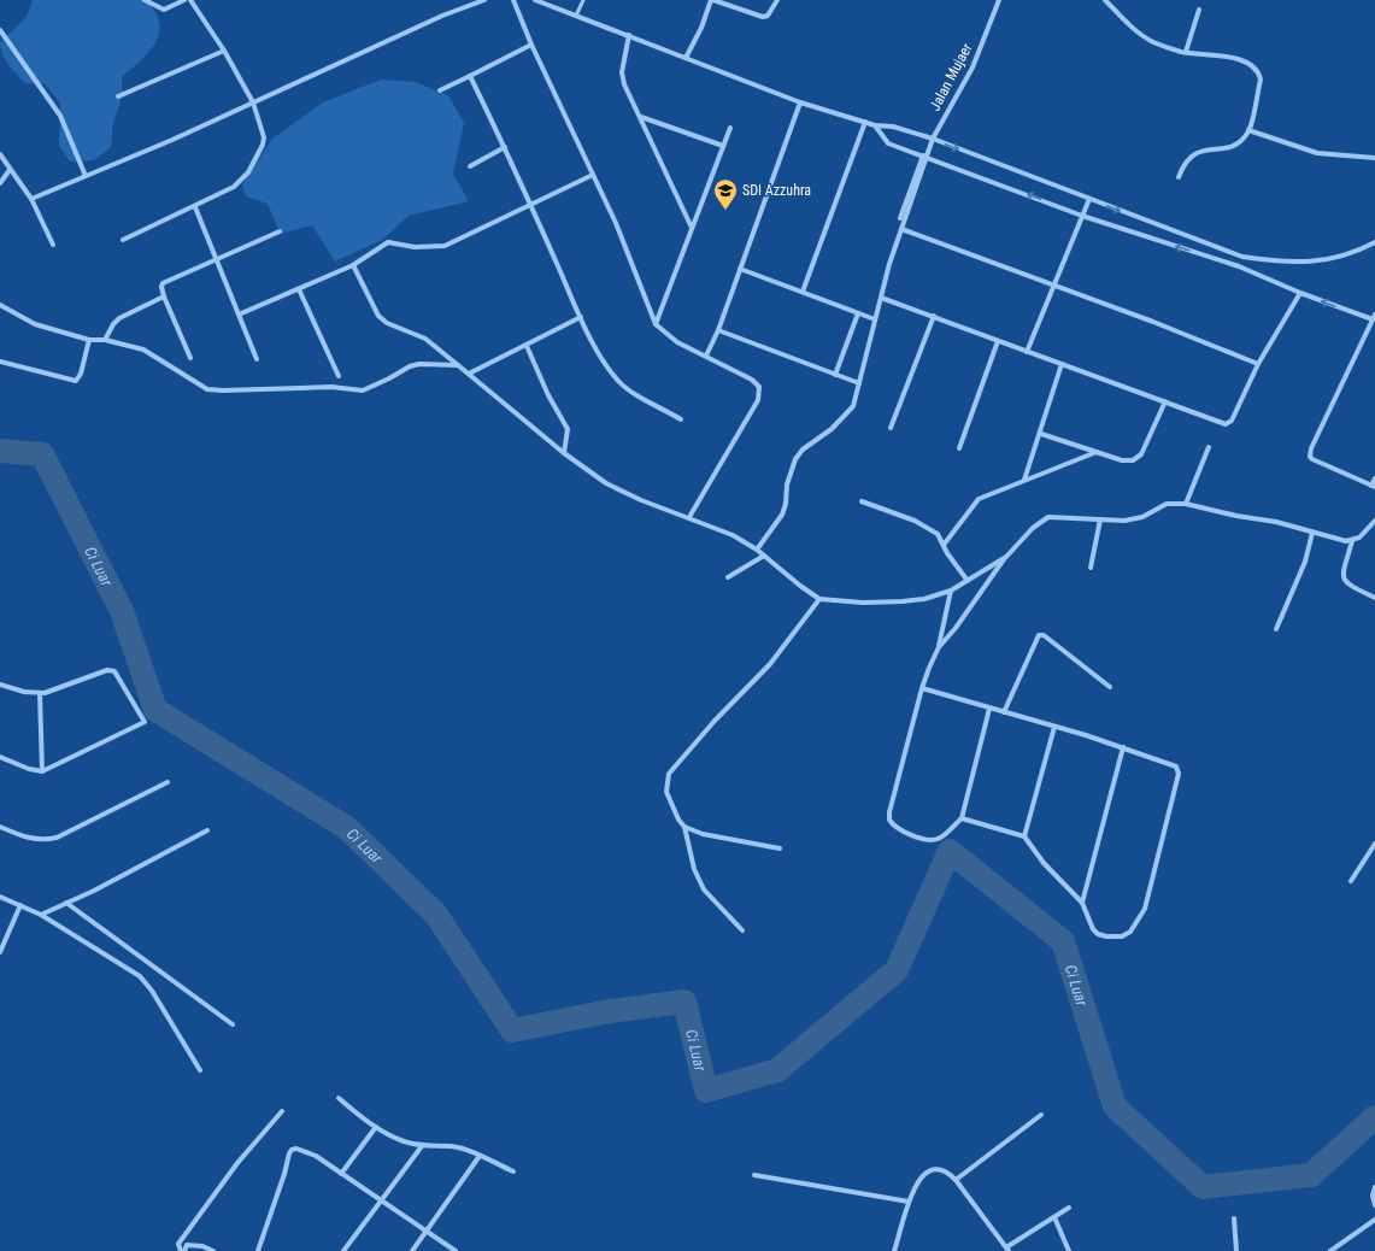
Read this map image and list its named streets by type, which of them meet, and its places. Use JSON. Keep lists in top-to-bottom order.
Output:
{
  "streets": {
    "street": ["Jalan Mujaer"]
  },
  "water": ["Ci Luar"],
  "places": {
    "school or university": ["SDI Azzuhra"]
  }
}
